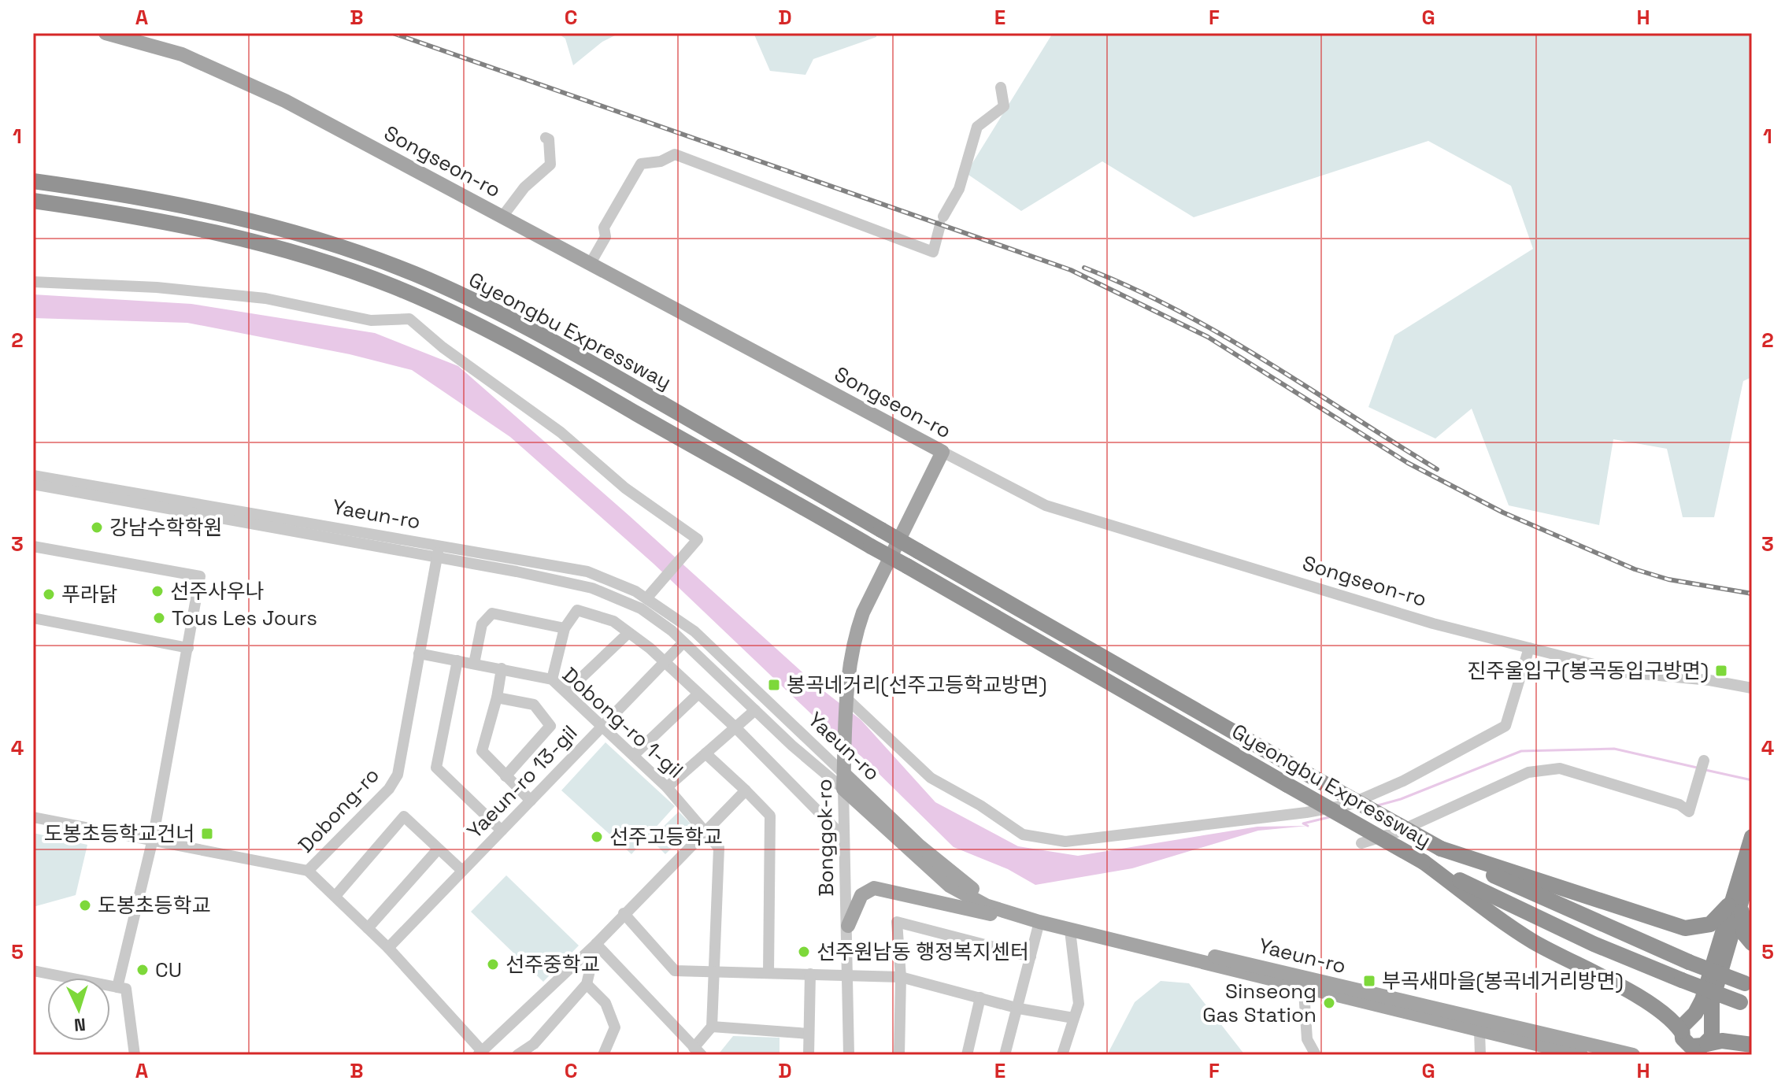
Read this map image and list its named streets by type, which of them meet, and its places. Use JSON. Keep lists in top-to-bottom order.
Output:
{
  "streets": {
    "highway": ["Gyeongbu Expressway"],
    "main road": ["Songseon-ro", "Yaeun-ro", "Bonggok-ro"],
    "street": ["Dobong-ro 1-gil", "Yaeun-ro 13-gil", "Dobong-ro"]
  },
  "crossings": [
    ["Songseon-ro", "Bonggok-ro"],
    ["Yaeun-ro", "Yaeun-ro 13-gil"],
    ["Yaeun-ro", "Dobong-ro"],
    ["Yaeun-ro", "Bonggok-ro"],
    ["Dobong-ro 1-gil", "Yaeun-ro 13-gil"],
    ["Dobong-ro 1-gil", "Dobong-ro"]
  ],
  "places": {
    "other": [
      "강남수학학원",
      "선주사우나",
      "푸라닭",
      "Tous Les Jours",
      "선주고등학교",
      "도봉초등학교",
      "선주원남동 행정복지센터",
      "선주중학교",
      "CU",
      "Sinseong Gas Station"
    ],
    "transit": [
      "진주울입구(봉곡동입구방면)",
      "봉곡네거리(선주고등학교방면)",
      "도봉초등학교건너",
      "부곡새마을(봉곡네거리방면)"
    ]
  },
  "north": "bottom",
  "grid": {
    "columns": [
      "A",
      "B",
      "C",
      "D",
      "E",
      "F",
      "G",
      "H"
    ],
    "rows": [
      "1",
      "2",
      "3",
      "4",
      "5"
    ]
  }
}
